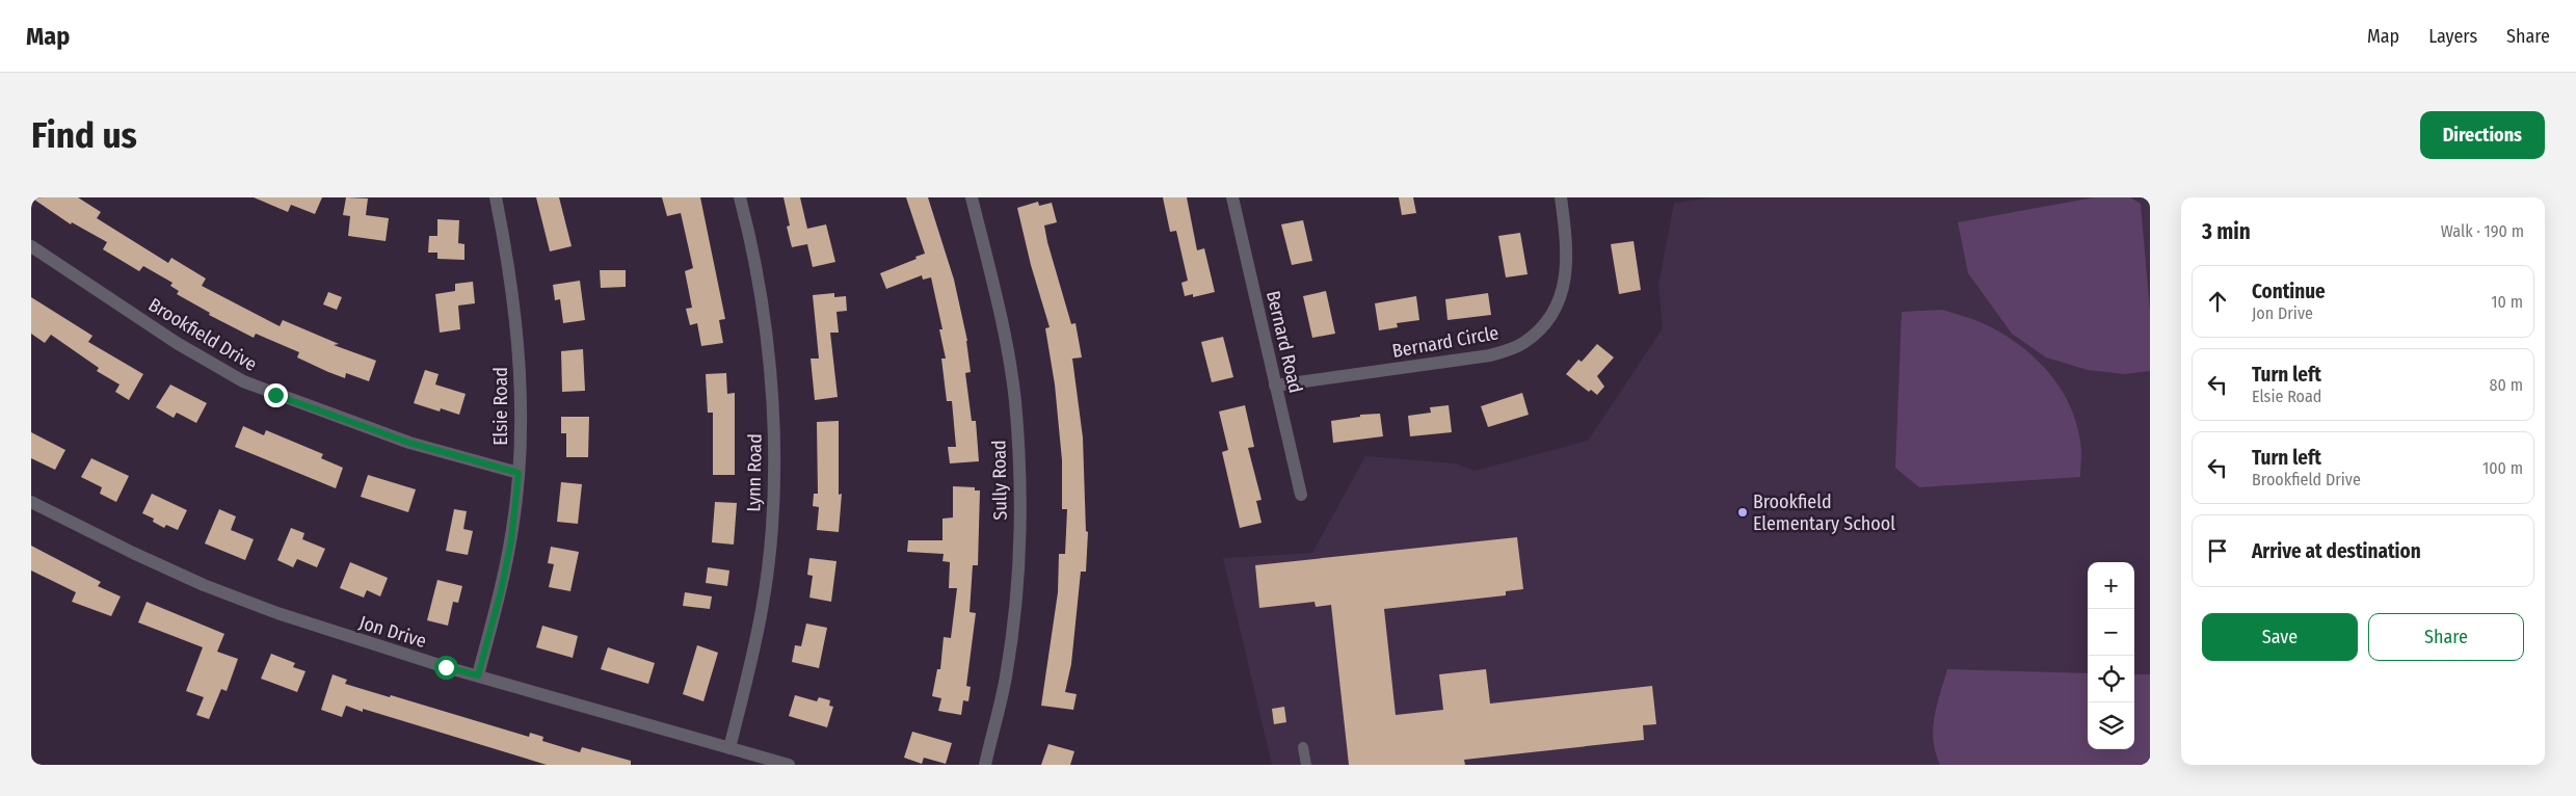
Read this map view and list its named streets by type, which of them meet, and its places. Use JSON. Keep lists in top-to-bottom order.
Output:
{
  "streets": {
    "street": [
      "Brookfield Drive",
      "Bernard Road",
      "Bernard Circle",
      "Elsie Road",
      "Lynn Road",
      "Sully Road",
      "Jon Drive"
    ]
  },
  "crossings": [
    ["Brookfield Drive", "Elsie Road"],
    ["Bernard Road", "Bernard Circle"],
    ["Elsie Road", "Jon Drive"],
    ["Lynn Road", "Jon Drive"]
  ],
  "places": ["Brookfield Elementary School"],
  "page": {
    "header": "Map",
    "nav": ["Map", "Layers", "Share"],
    "buttons": [
      "Directions",
      ["Save", "Share"]
    ],
    "title": "Find us",
    "heading": ["3 min", "Walk · 190 m"],
    "list": [
      ["Continue", "Jon Drive", "10 m"],
      ["Turn left", "Elsie Road", "80 m"],
      ["Turn left", "Brookfield Drive", "100 m"],
      "Arrive at destination"
    ],
    "map_buttons": ["+", "−"]
  }
}
